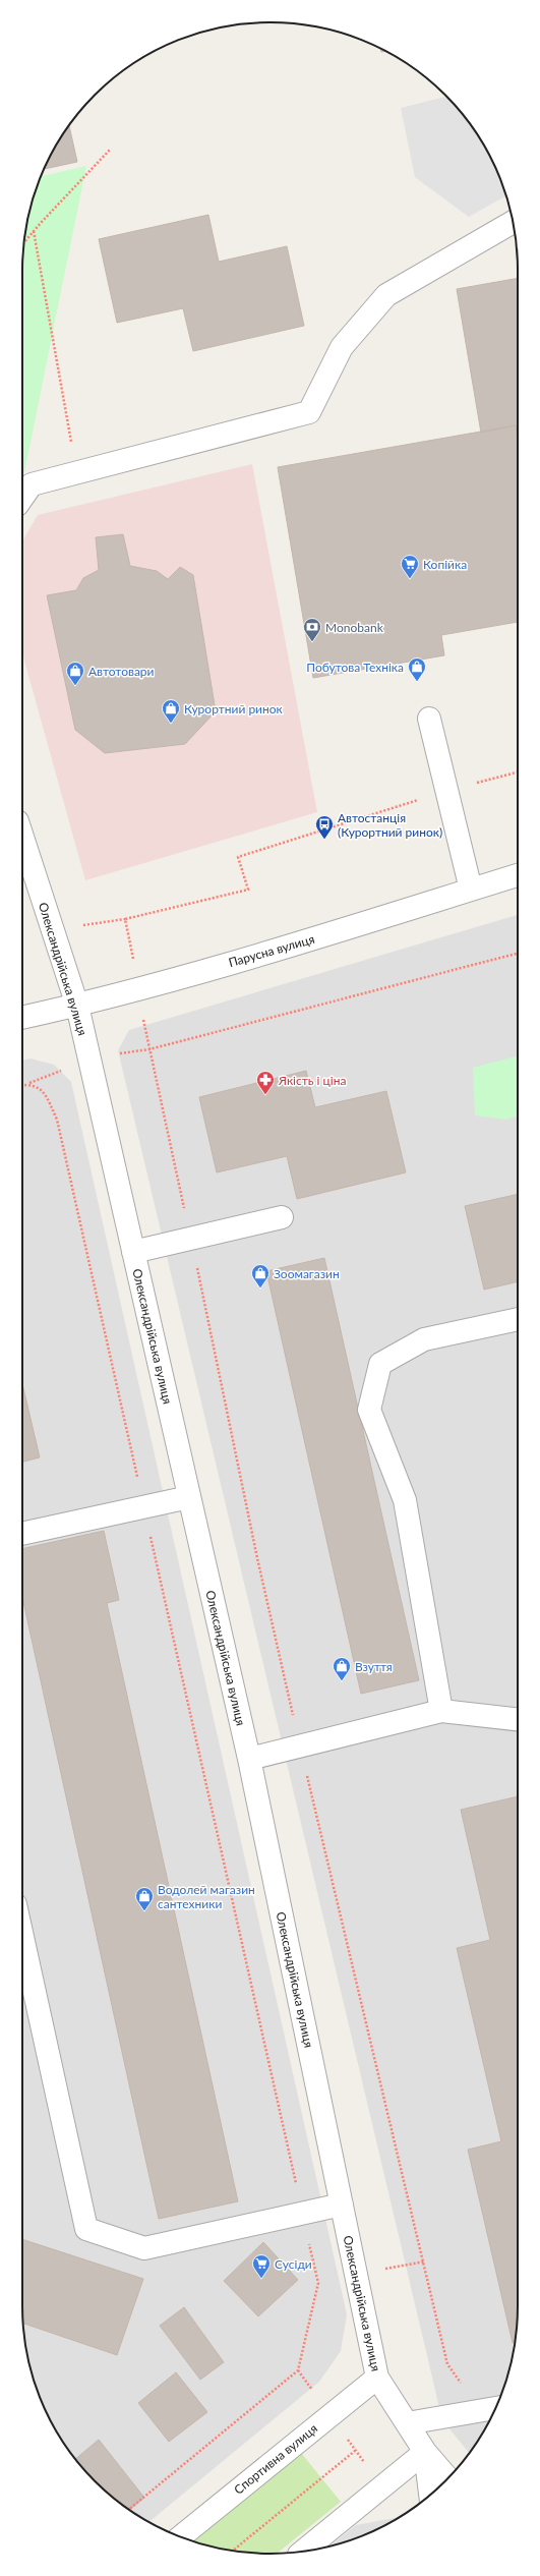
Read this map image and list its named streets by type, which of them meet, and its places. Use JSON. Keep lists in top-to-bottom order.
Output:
{
  "streets": {
    "street": ["Парусна вулиця", "Олександрійська вулиця", "Спортивна вулиця"]
  },
  "crossings": [
    ["Парусна вулиця", "Олександрійська вулиця"],
    ["Олександрійська вулиця", "Спортивна вулиця"]
  ],
  "places": {
    "supermarket": ["Копійка", "Сусіди"],
    "bank": ["Monobank"],
    "shop": [
      "Побутова Техніка",
      "Автотовари",
      "Курортний ринок",
      "Зоомагазин",
      "Взуття",
      "Водолей магазин сантехники"
    ],
    "bus stop": ["Автостанція (Курортний ринок)"],
    "pharmacy": ["Якість і ціна"]
  }
}
